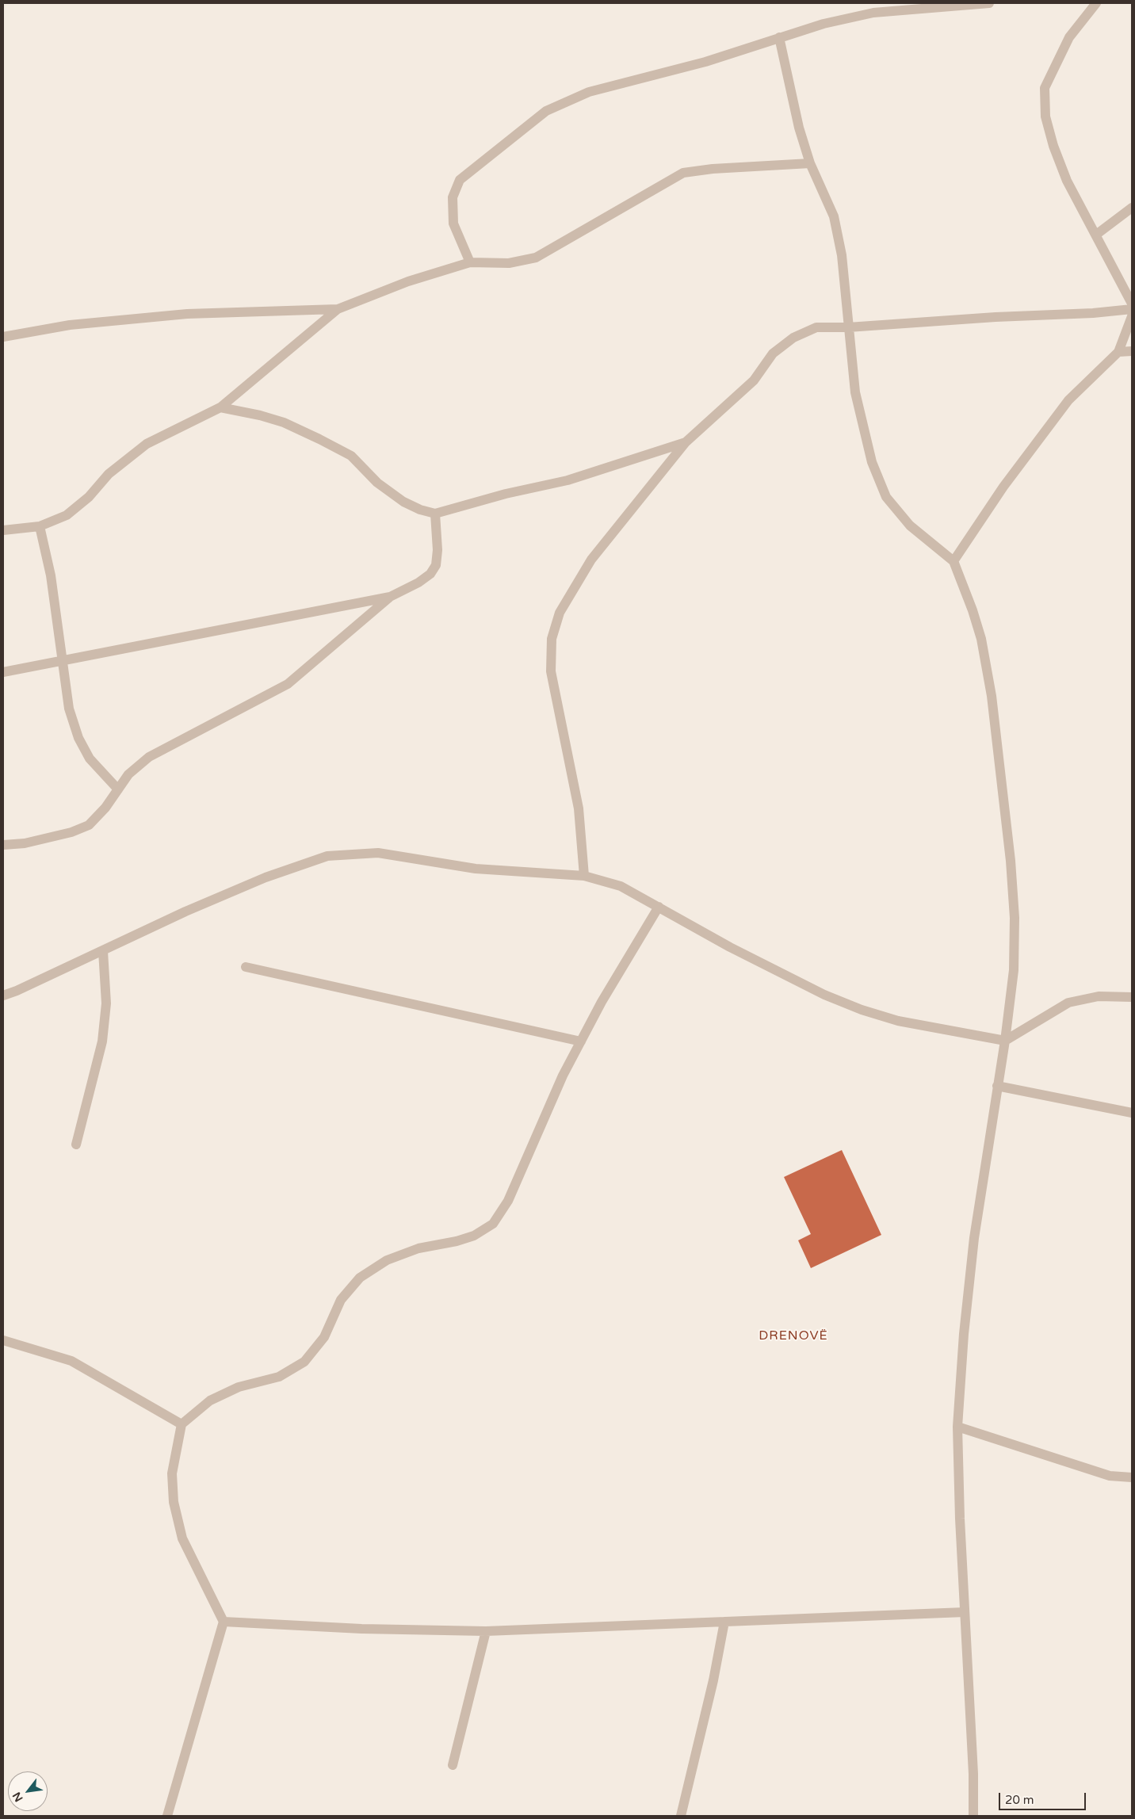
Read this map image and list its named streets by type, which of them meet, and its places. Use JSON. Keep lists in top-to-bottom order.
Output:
{
  "districts": ["DRENOVË"],
  "scale_bar": "20 m",
  "north": "bottom left"
}
